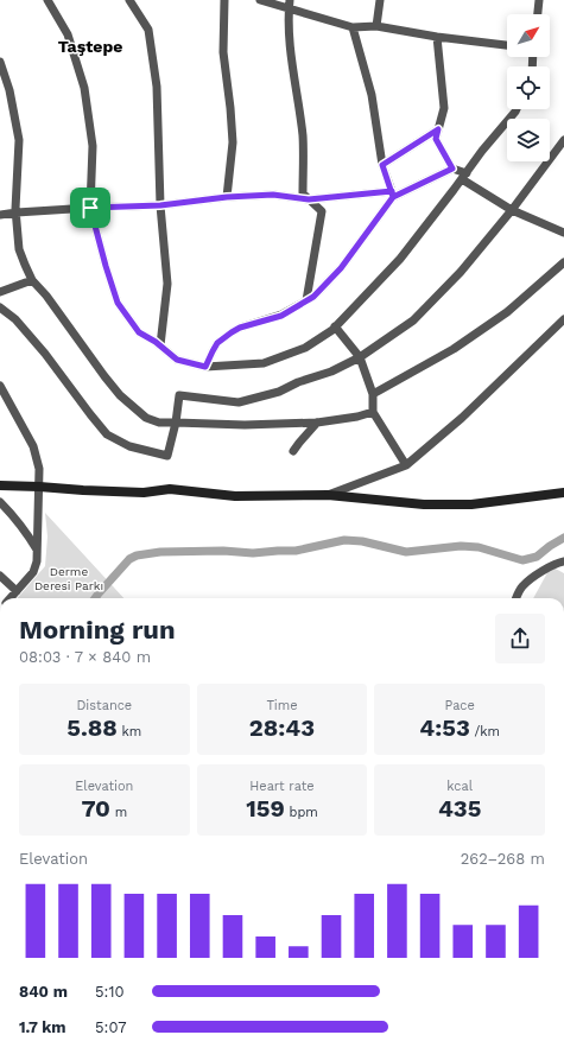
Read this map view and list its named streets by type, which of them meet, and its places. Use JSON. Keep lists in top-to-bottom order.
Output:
{
  "districts": ["Taştepe"],
  "parks": ["Derme Deresi Parkı"],
  "north": "top right",
  "page": {
    "heading": ["Morning run", "08:03 · 7 × 840 m"],
    "stats": [
      ["Distance", "5.88 km"],
      ["Time", "28:43"],
      ["Pace", "4:53 /km"],
      ["Elevation", "70 m"],
      ["Heart rate", "159 bpm"],
      ["kcal", "435"]
    ],
    "chart": ["Elevation", "262–268 m"],
    "list": [
      {
        "name": "840 m",
        "note": "5:10"
      },
      {
        "name": "1.7 km",
        "note": "5:07"
      }
    ]
  }
}
